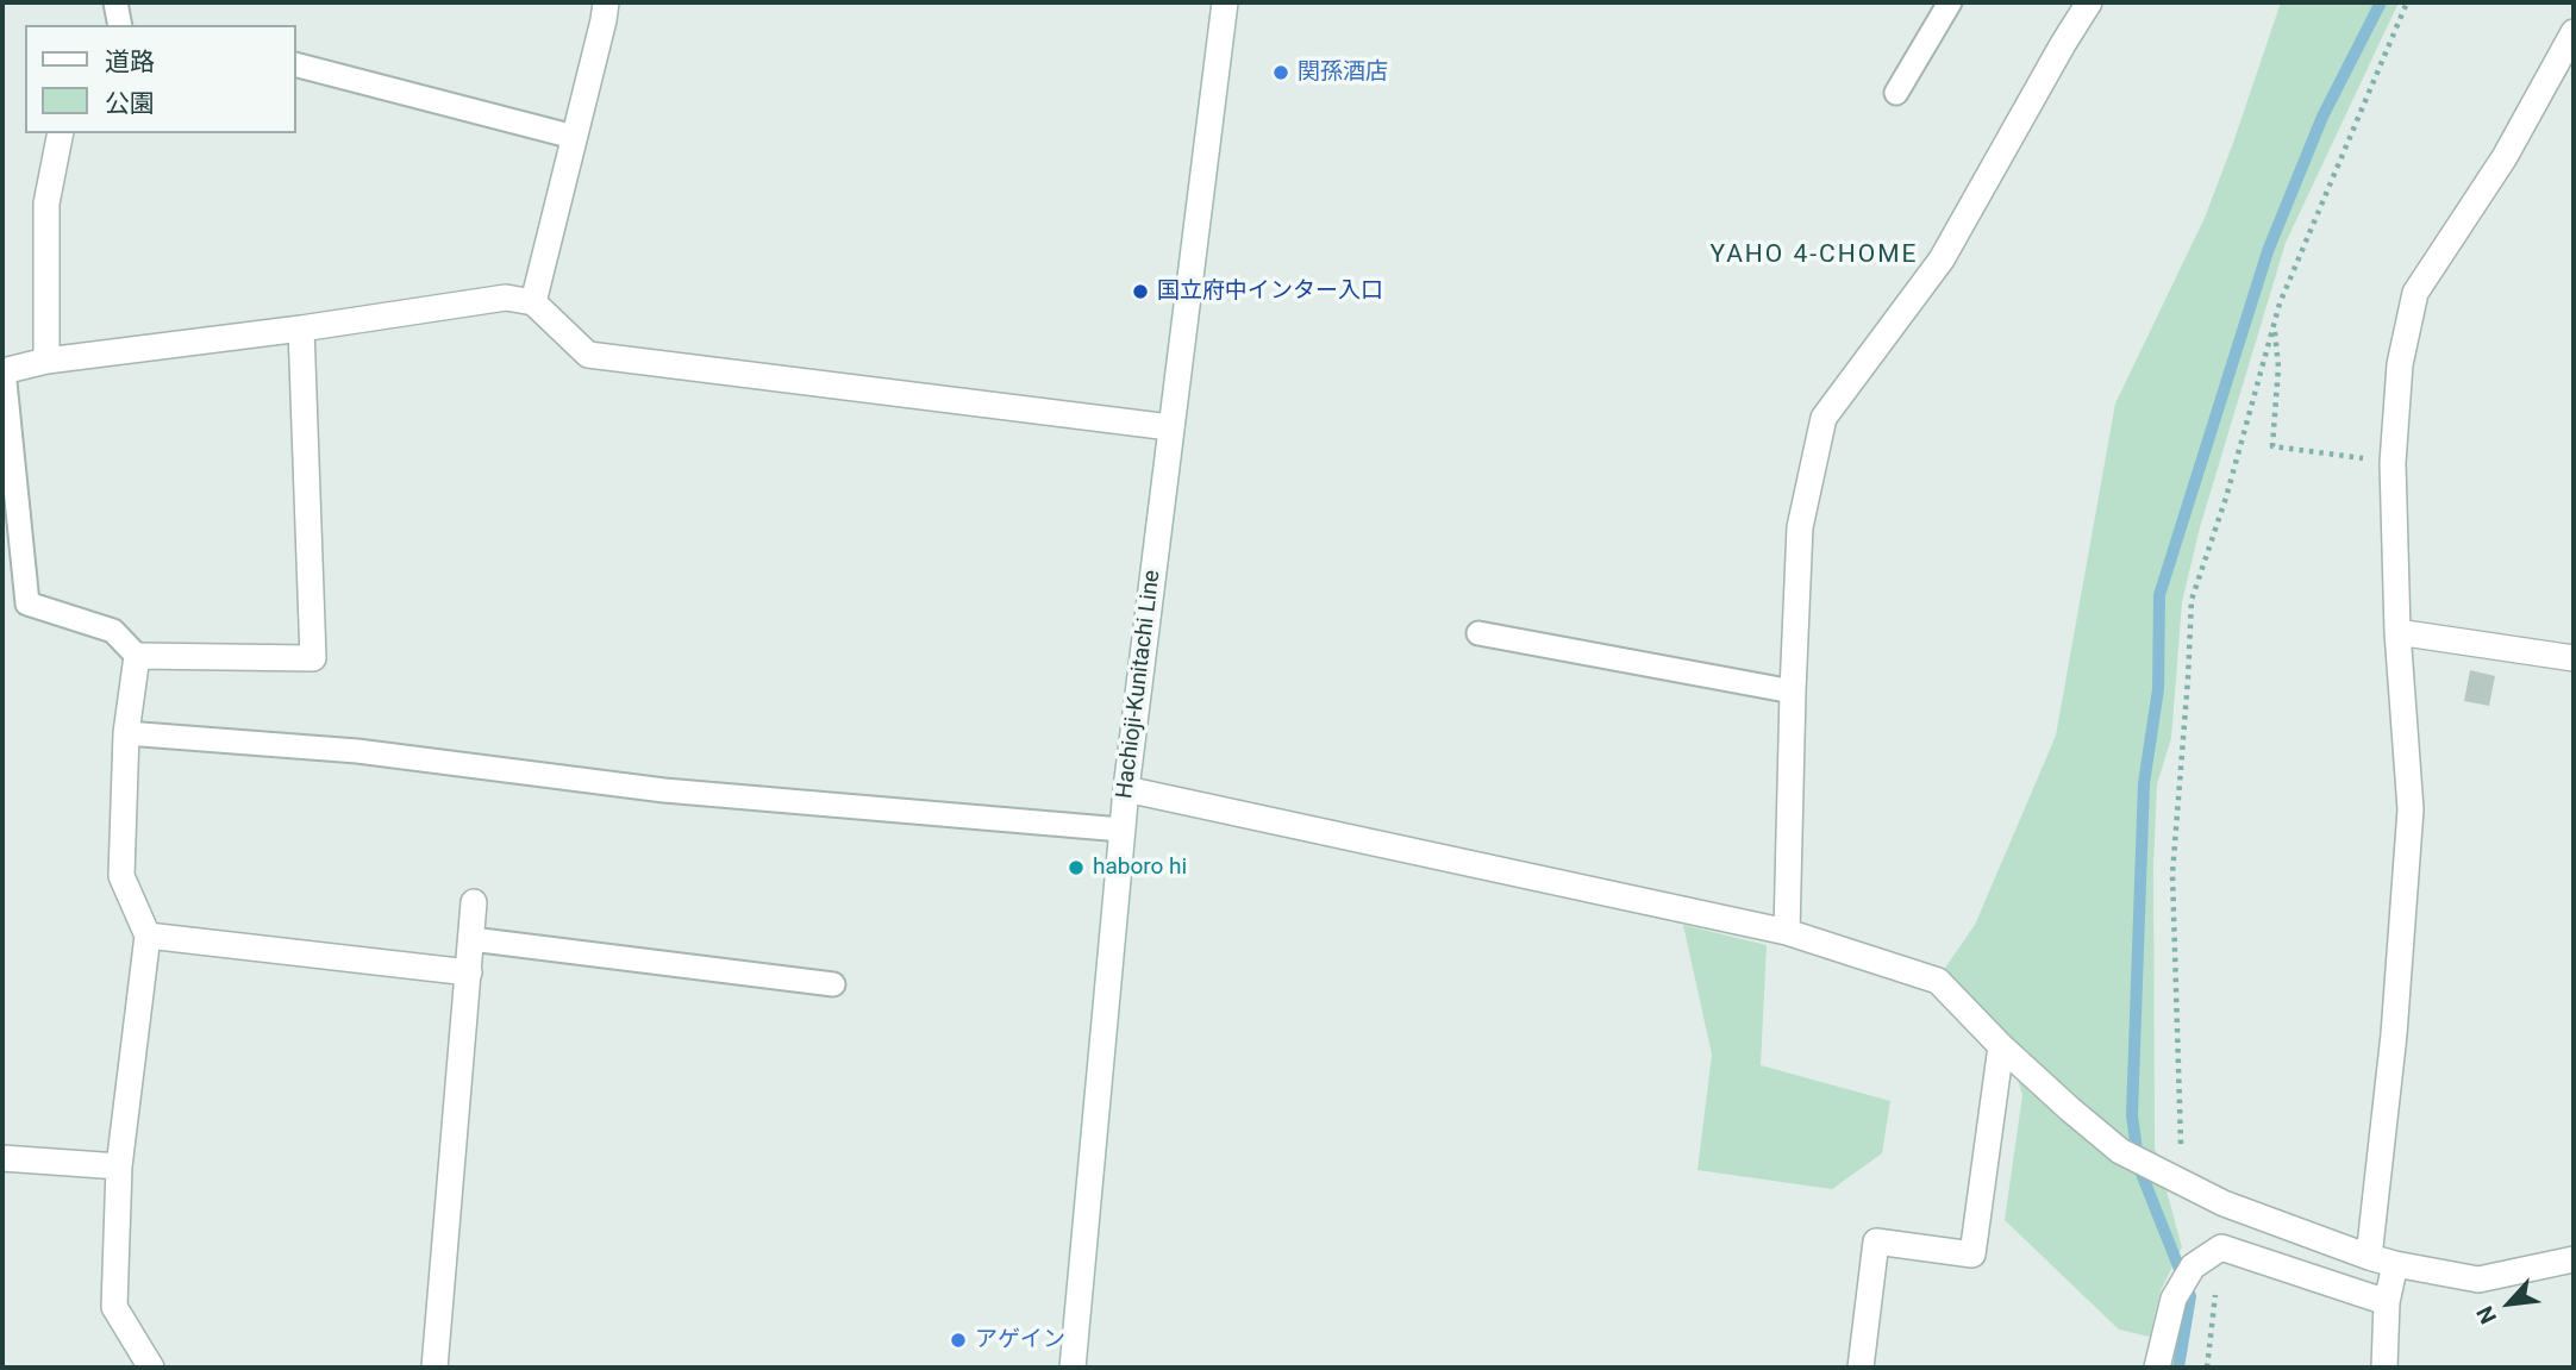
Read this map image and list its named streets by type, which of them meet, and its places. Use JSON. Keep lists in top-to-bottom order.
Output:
{
  "streets": {
    "street": ["Hachioji-Kunitachi Line"]
  },
  "districts": ["YAHO 4-CHOME"],
  "places": [
    "関孫酒店",
    "国立府中インター入口",
    "haboro hi",
    "アゲイン"
  ],
  "legend": ["道路", "公園"],
  "north": "bottom left"
}
